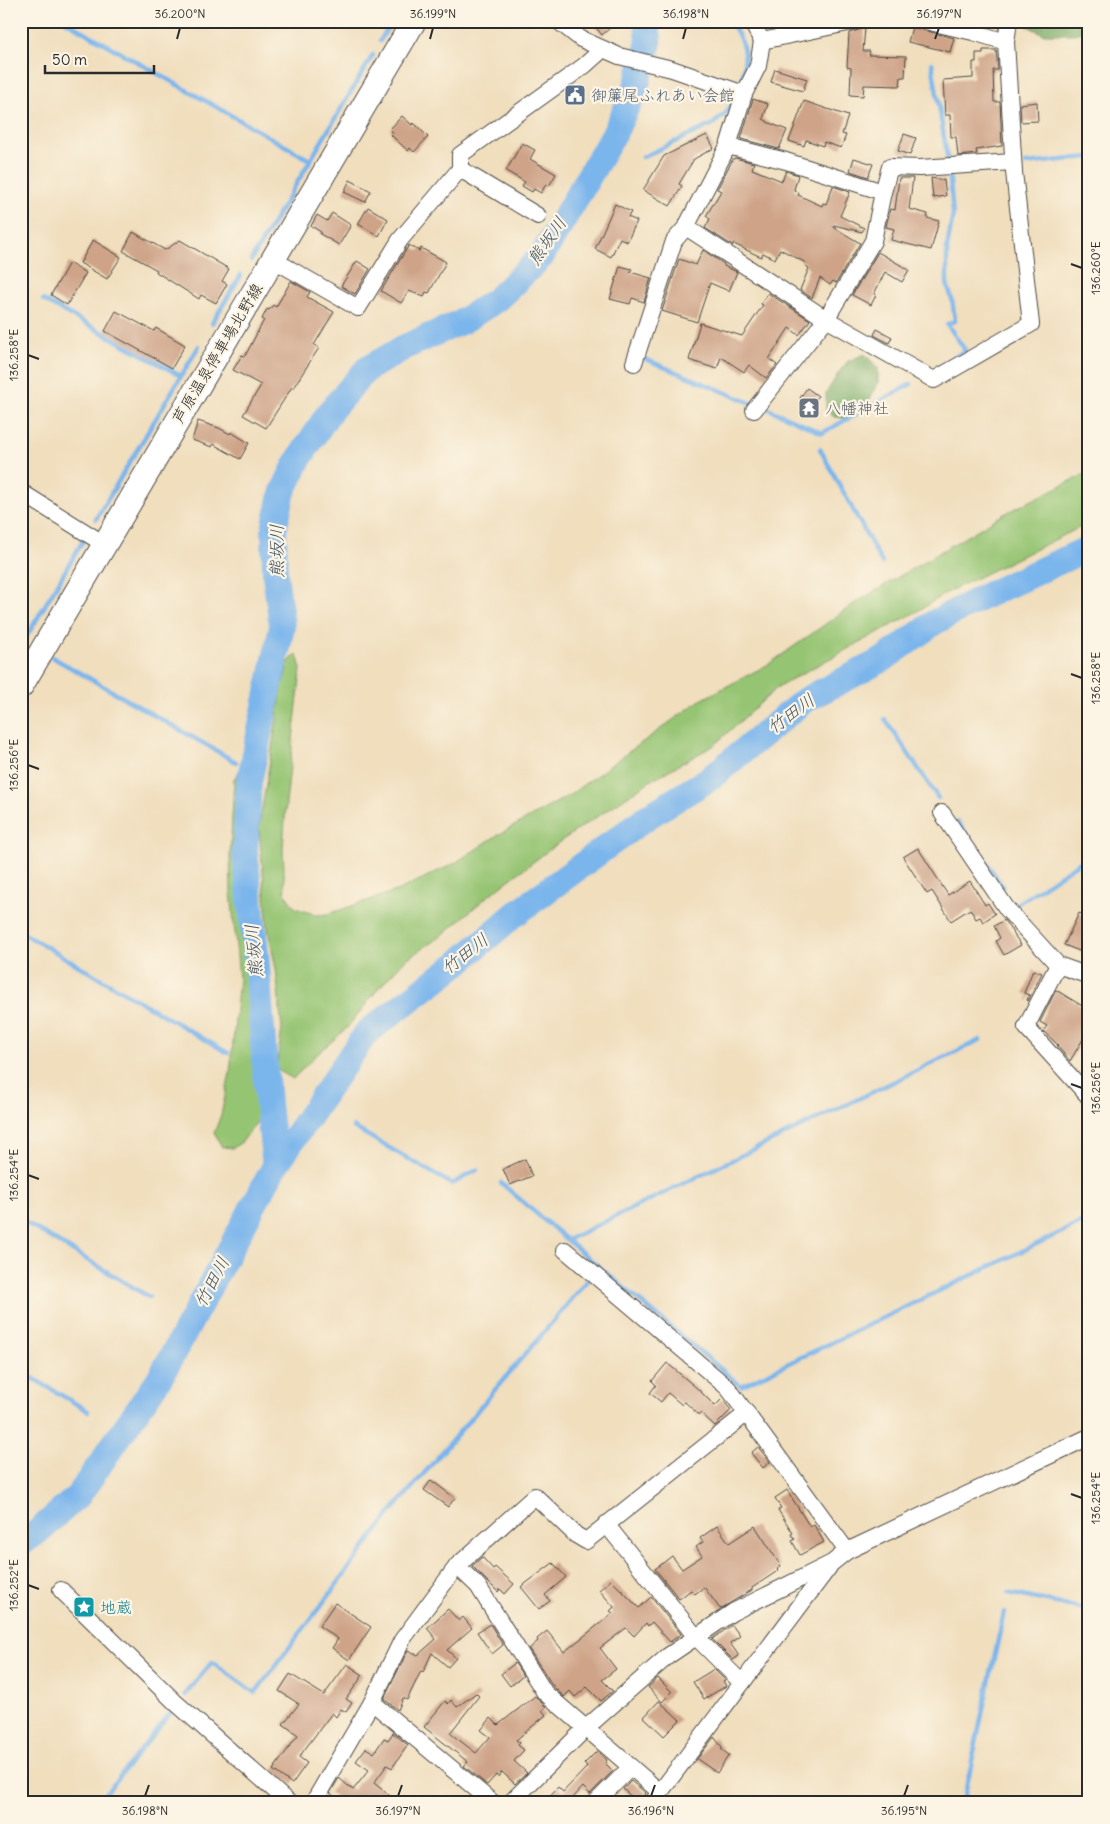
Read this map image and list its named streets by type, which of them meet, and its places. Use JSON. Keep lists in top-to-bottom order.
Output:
{
  "streets": {
    "main road": ["芦原温泉停車場北野線"]
  },
  "water": ["熊坂川", "竹田川"],
  "places": {
    "public building": ["御簾尾ふれあい会館"],
    "temple": ["八幡神社"],
    "place": ["地蔵"]
  },
  "scale_bar": "50 m",
  "coordinates": [
    "36.200°N",
    "36.199°N",
    "36.198°N",
    "36.197°N",
    "136.260°E",
    "136.258°E",
    "136.256°E",
    "136.254°E",
    "136.252°E",
    "36.196°N",
    "36.195°N"
  ]
}
